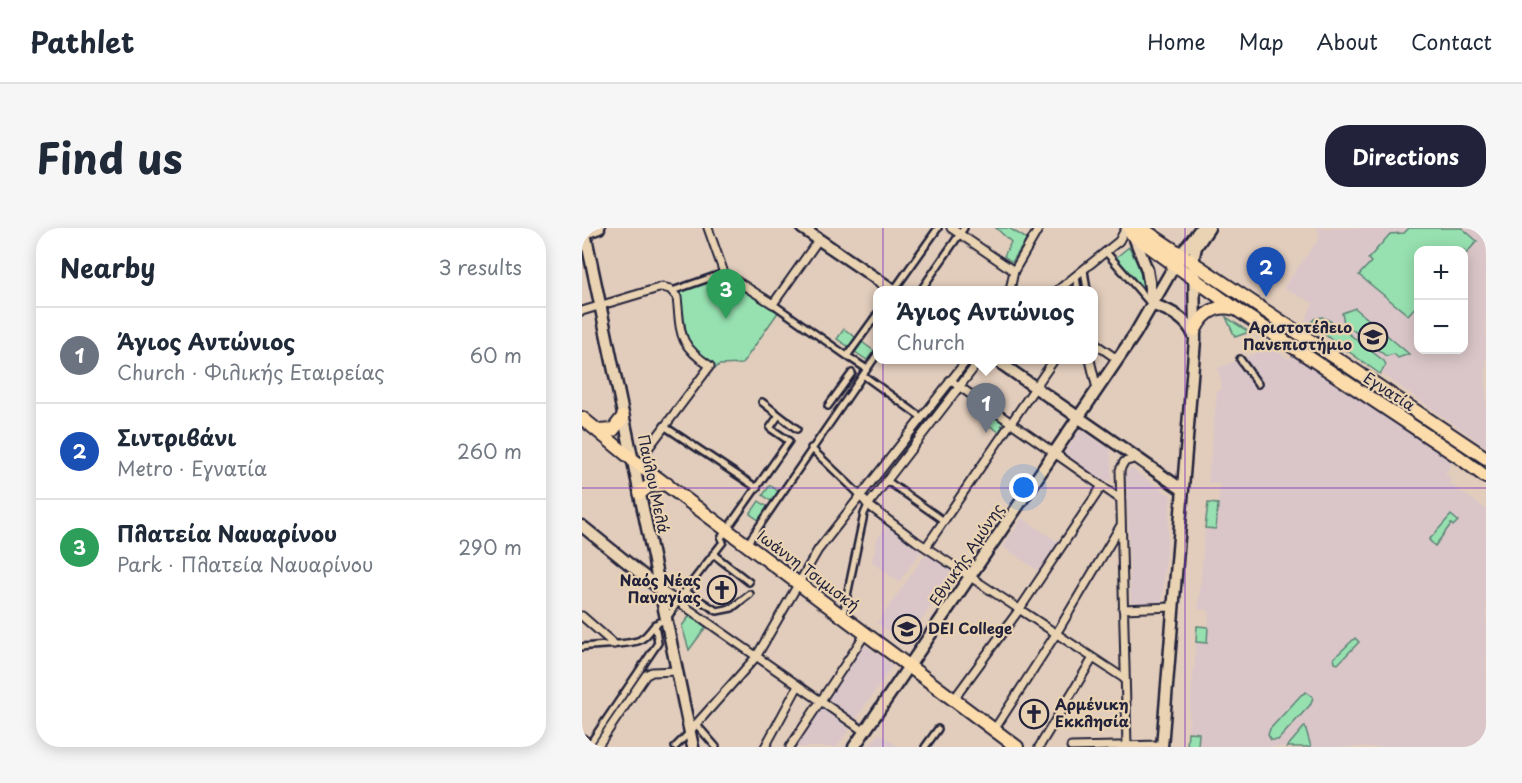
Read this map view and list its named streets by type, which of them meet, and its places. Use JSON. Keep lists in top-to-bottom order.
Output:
{
  "streets": {
    "main road": [
      "Εγνατία",
      "Παύλου Μελά",
      "Εθνικής Αμύνης",
      "Ιωάννη Τσιμισκή"
    ]
  },
  "crossings": [
    ["Εγνατία", "Εθνικής Αμύνης"],
    ["Παύλου Μελά", "Ιωάννη Τσιμισκή"],
    ["Εθνικής Αμύνης", "Ιωάννη Τσιμισκή"]
  ],
  "places": {
    "school or university": ["Αριστοτέλειο Πανεπιστήμιο", "DEI College"],
    "church": ["Ναός Νέας Παναγίας", "Αρμένικη Εκκλησία"]
  },
  "page": {
    "header": "Pathlet",
    "nav": [
      "Home",
      "Map",
      "About",
      "Contact"
    ],
    "title": "Find us",
    "buttons": "Directions",
    "heading": ["Nearby", "3 results"],
    "map_buttons": ["+", "−"],
    "pins": ["2", "3", "1"],
    "popup": ["Άγιος Αντώνιος", "Church"],
    "list": [
      {
        "mark": "1",
        "name": "Άγιος Αντώνιος",
        "note": "Church · Φιλικής Εταιρείας",
        "value": "60 m"
      },
      {
        "mark": "2",
        "name": "Σιντριβάνι",
        "note": "Metro · Εγνατία",
        "value": "260 m"
      },
      {
        "mark": "3",
        "name": "Πλατεία Ναυαρίνου",
        "note": "Park · Πλατεία Ναυαρίνου",
        "value": "290 m"
      }
    ]
  }
}
